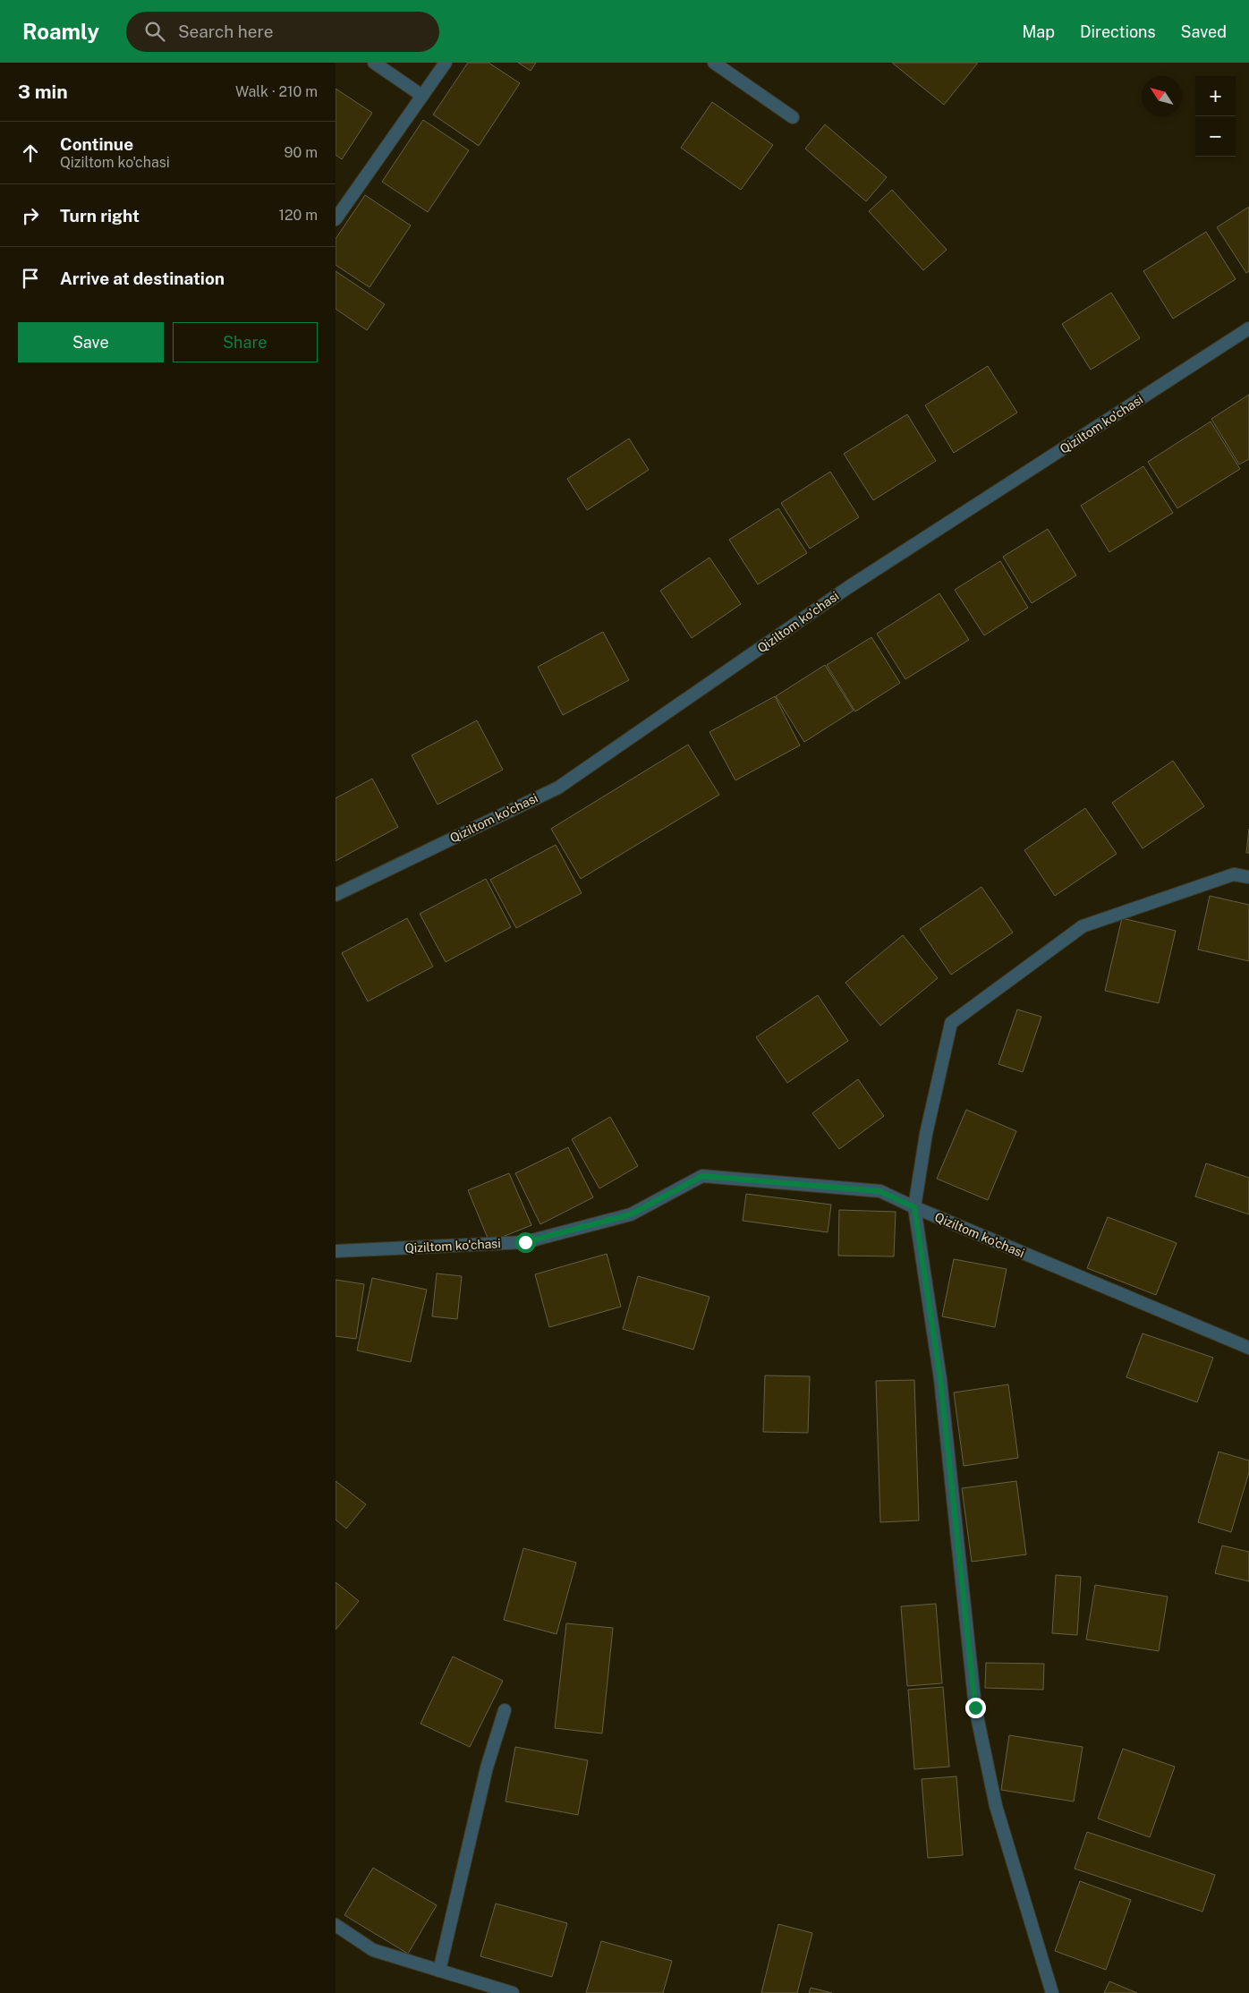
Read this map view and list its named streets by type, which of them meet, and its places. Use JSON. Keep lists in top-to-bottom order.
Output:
{
  "streets": {
    "street": ["Qiziltom ko'chasi"]
  },
  "north": "top left",
  "page": {
    "header": "Roamly",
    "search": "Search here",
    "nav": ["Map", "Directions", "Saved"],
    "heading": ["3 min", "Walk · 210 m"],
    "map_buttons": ["+", "−"],
    "list": [
      ["Continue", "Qiziltom ko'chasi", "90 m"],
      ["Turn right", "120 m"],
      "Arrive at destination"
    ],
    "buttons": ["Save", "Share"]
  }
}
